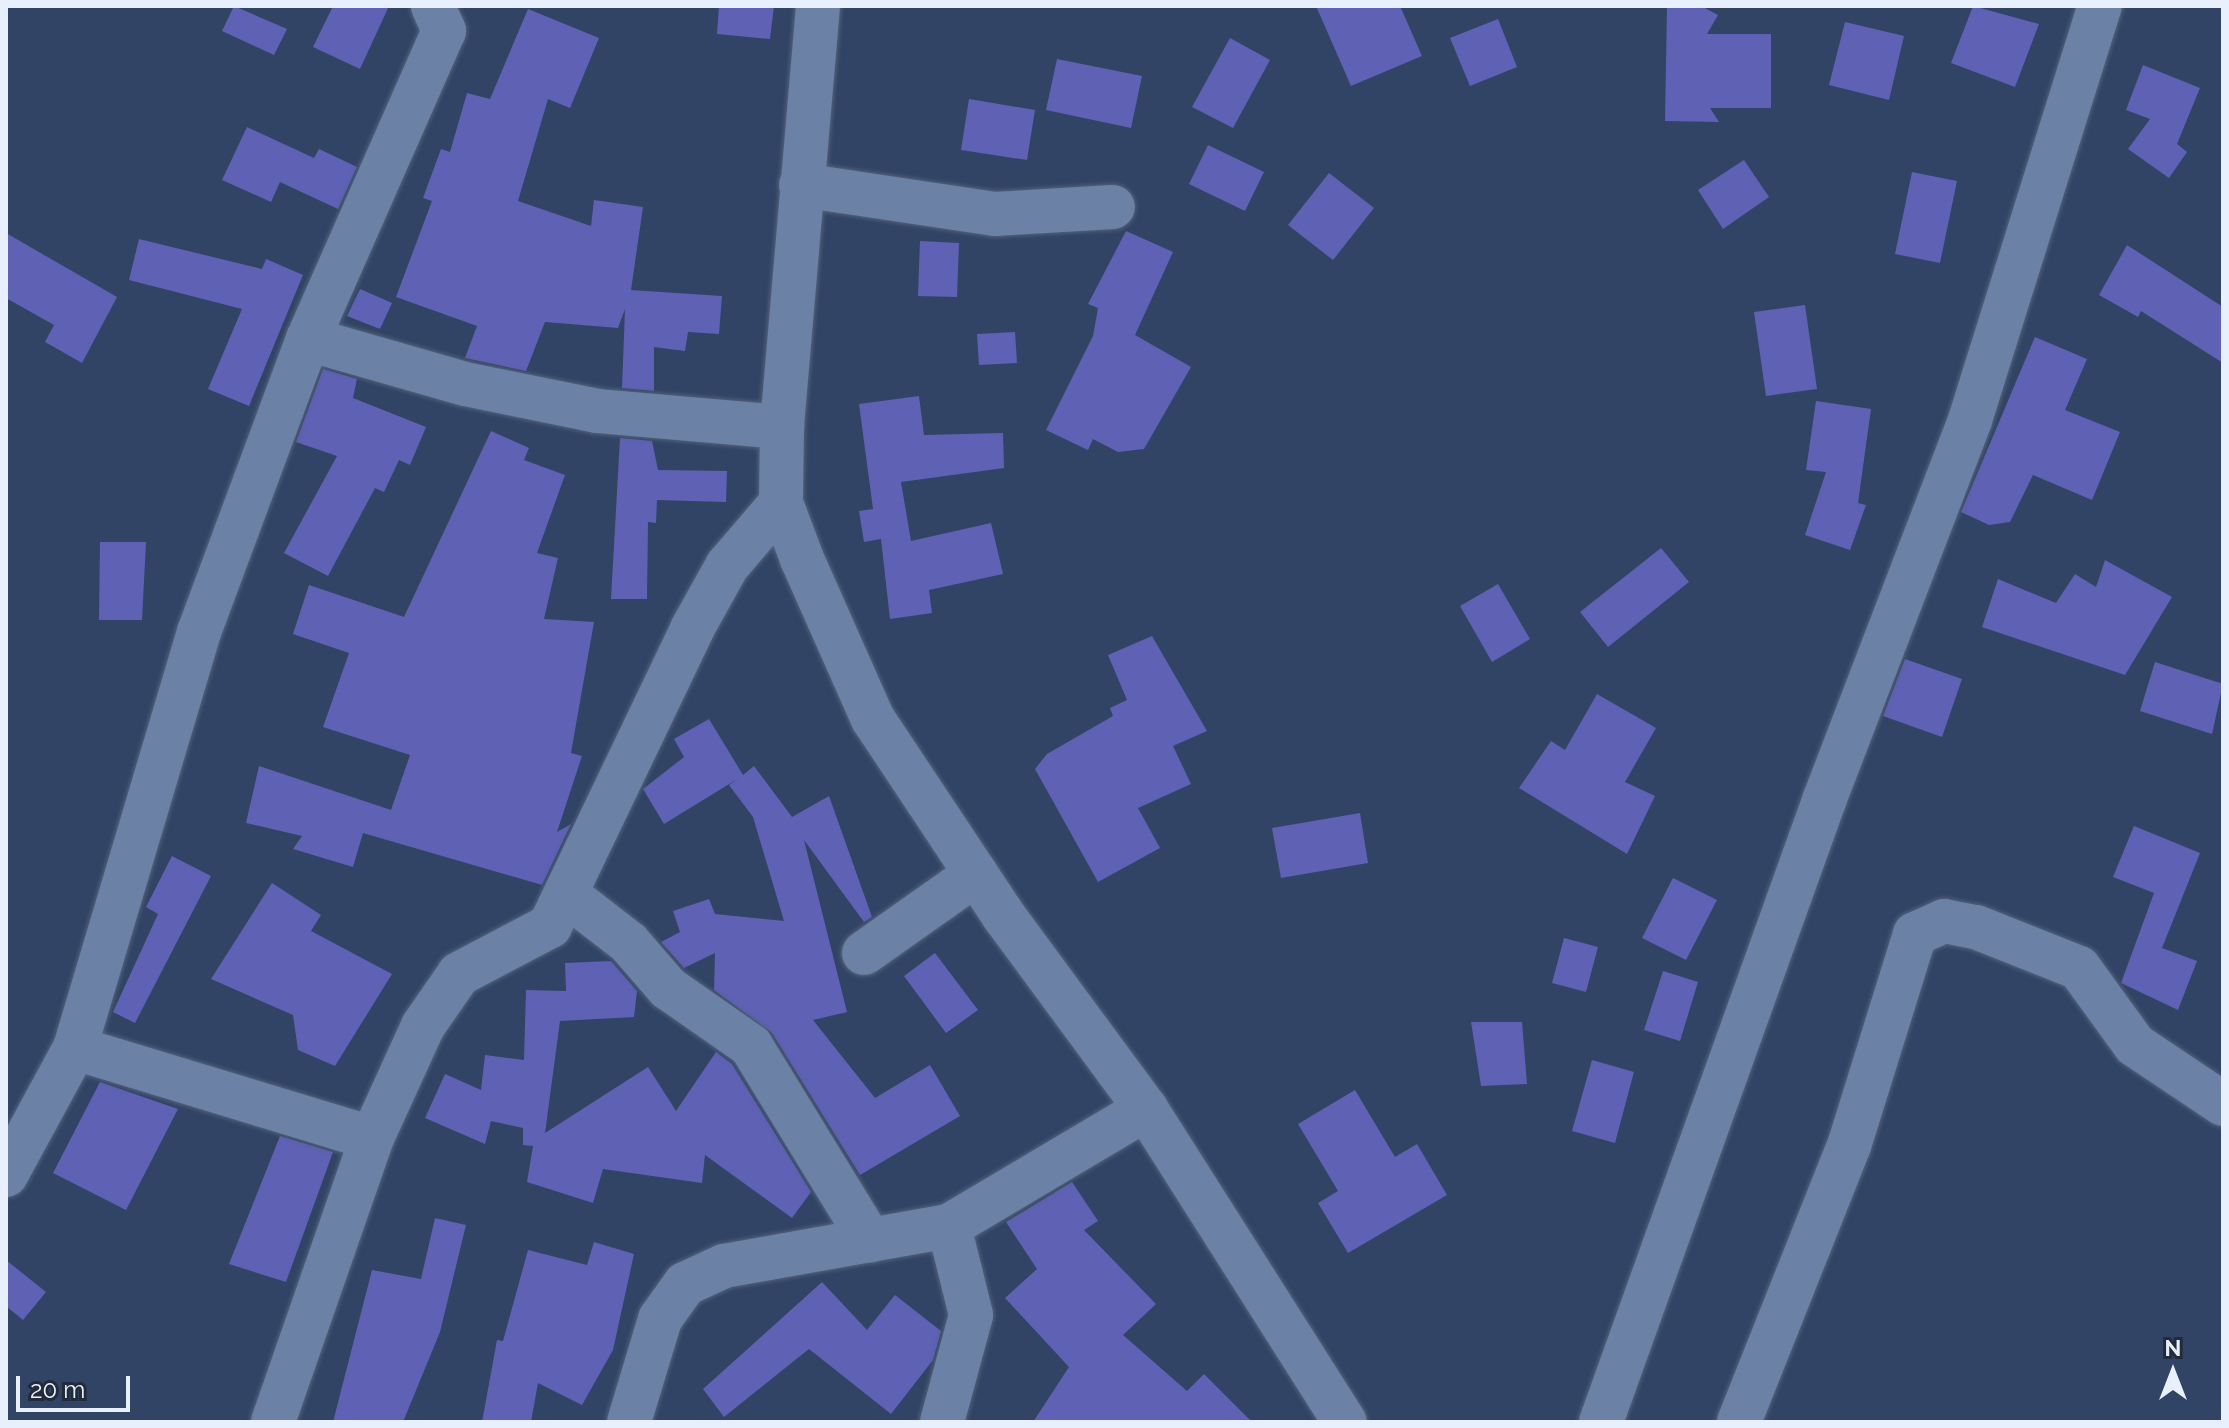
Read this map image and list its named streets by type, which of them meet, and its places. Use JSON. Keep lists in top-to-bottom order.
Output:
{
  "scale_bar": "20 m",
  "north": "top"
}
